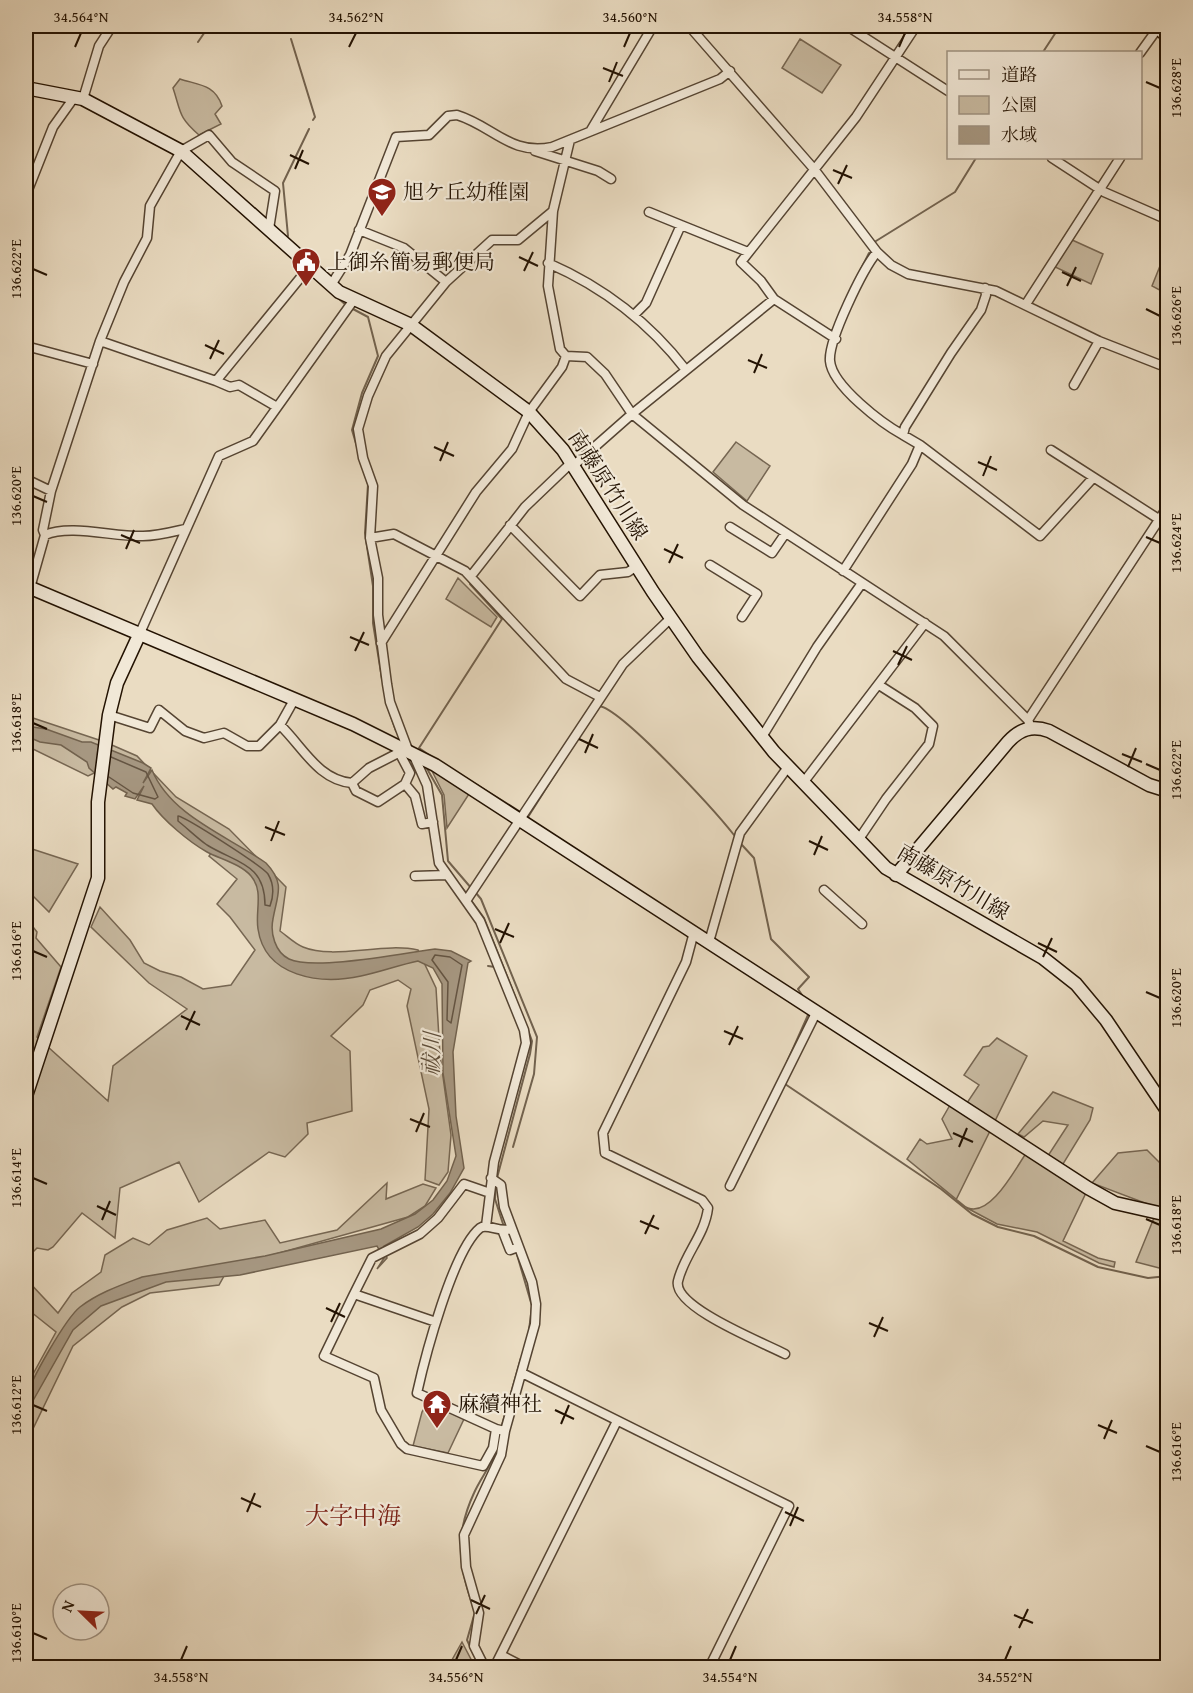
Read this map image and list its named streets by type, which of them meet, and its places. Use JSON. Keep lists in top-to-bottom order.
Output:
{
  "streets": {
    "street": ["南藤原竹川線"]
  },
  "districts": ["大字中海"],
  "water": ["祓川"],
  "places": {
    "school or university": ["旭ケ丘幼稚園"],
    "public building": ["上御糸簡易郵便局"],
    "temple": ["麻續神社"]
  },
  "legend": ["道路", "公園", "水域"],
  "north": "top left",
  "coordinates": [
    "34.564°N",
    "34.562°N",
    "34.560°N",
    "34.558°N",
    "136.628°E",
    "136.622°E",
    "136.626°E",
    "136.620°E",
    "136.624°E",
    "136.618°E",
    "136.616°E",
    "136.614°E",
    "136.612°E",
    "136.610°E",
    "34.556°N",
    "34.554°N",
    "34.552°N"
  ]
}
